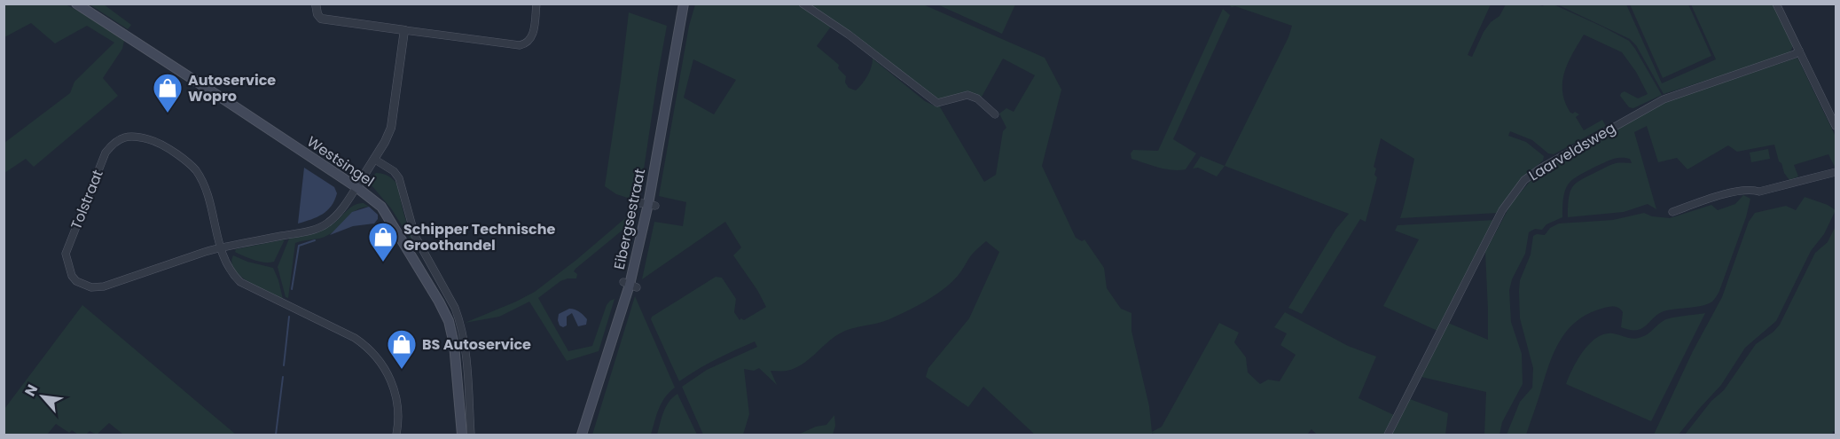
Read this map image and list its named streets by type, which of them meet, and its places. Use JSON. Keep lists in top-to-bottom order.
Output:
{
  "streets": {
    "main road": ["Westsingel", "Eibergsestraat"],
    "street": ["Laarveldsweg", "Tolstraat"]
  },
  "crossings": [
    ["Westsingel", "Tolstraat"]
  ],
  "places": {
    "shop": ["Autoservice Wopro", "Schipper Technische Groothandel", "BS Autoservice"]
  },
  "north": "top left"
}
